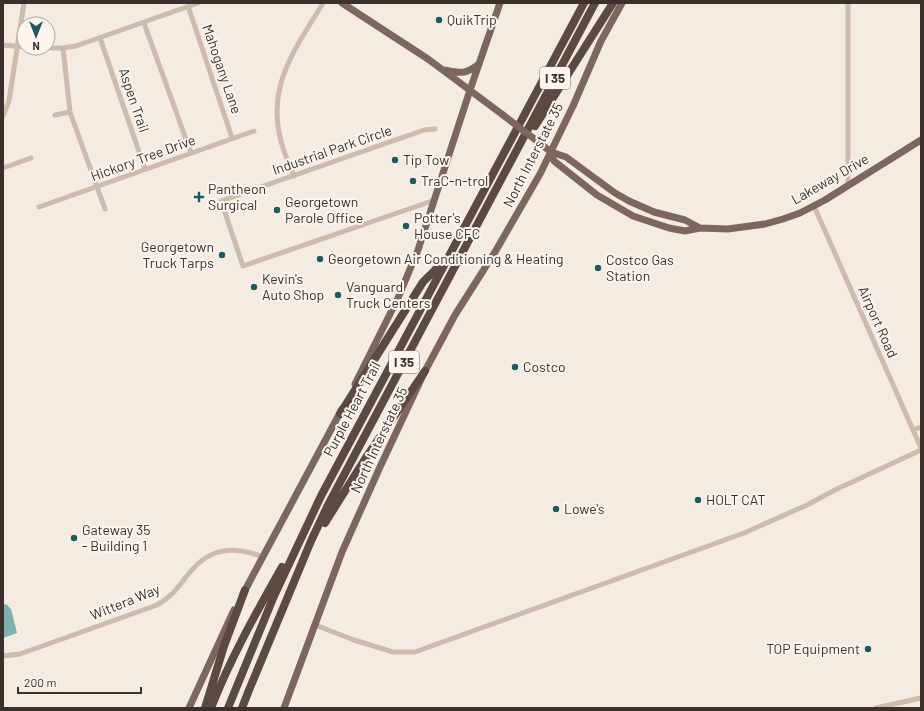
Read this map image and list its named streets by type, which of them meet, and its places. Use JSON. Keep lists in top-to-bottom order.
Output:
{
  "streets": {
    "highway": ["I 35", "Purple Heart Trail"],
    "main road": ["North Interstate 35", "Lakeway Drive"],
    "street": [
      "Mahogany Lane",
      "Aspen Trail",
      "Industrial Park Circle",
      "Hickory Tree Drive",
      "Airport Road",
      "Wittera Way"
    ]
  },
  "crossings": [
    ["Mahogany Lane", "Hickory Tree Drive"],
    ["Aspen Trail", "Hickory Tree Drive"],
    ["North Interstate 35", "Lakeway Drive"],
    ["Lakeway Drive", "Airport Road"]
  ],
  "places": {
    "other": [
      "QuikTrip",
      "Tip Tow",
      "TraC-n-trol",
      "Georgetown Parole Office",
      "Potter's House CFC",
      "Georgetown Truck Tarps",
      "Georgetown Air Conditioning & Heating",
      "Costco Gas Station",
      "Kevin's Auto Shop",
      "Vanguard Truck Centers",
      "Costco",
      "HOLT CAT",
      "Lowe's",
      "Gateway 35 - Building 1",
      "TOP Equipment"
    ],
    "health": ["Pantheon Surgical"]
  },
  "scale_bar": "200 m",
  "north": "bottom"
}
